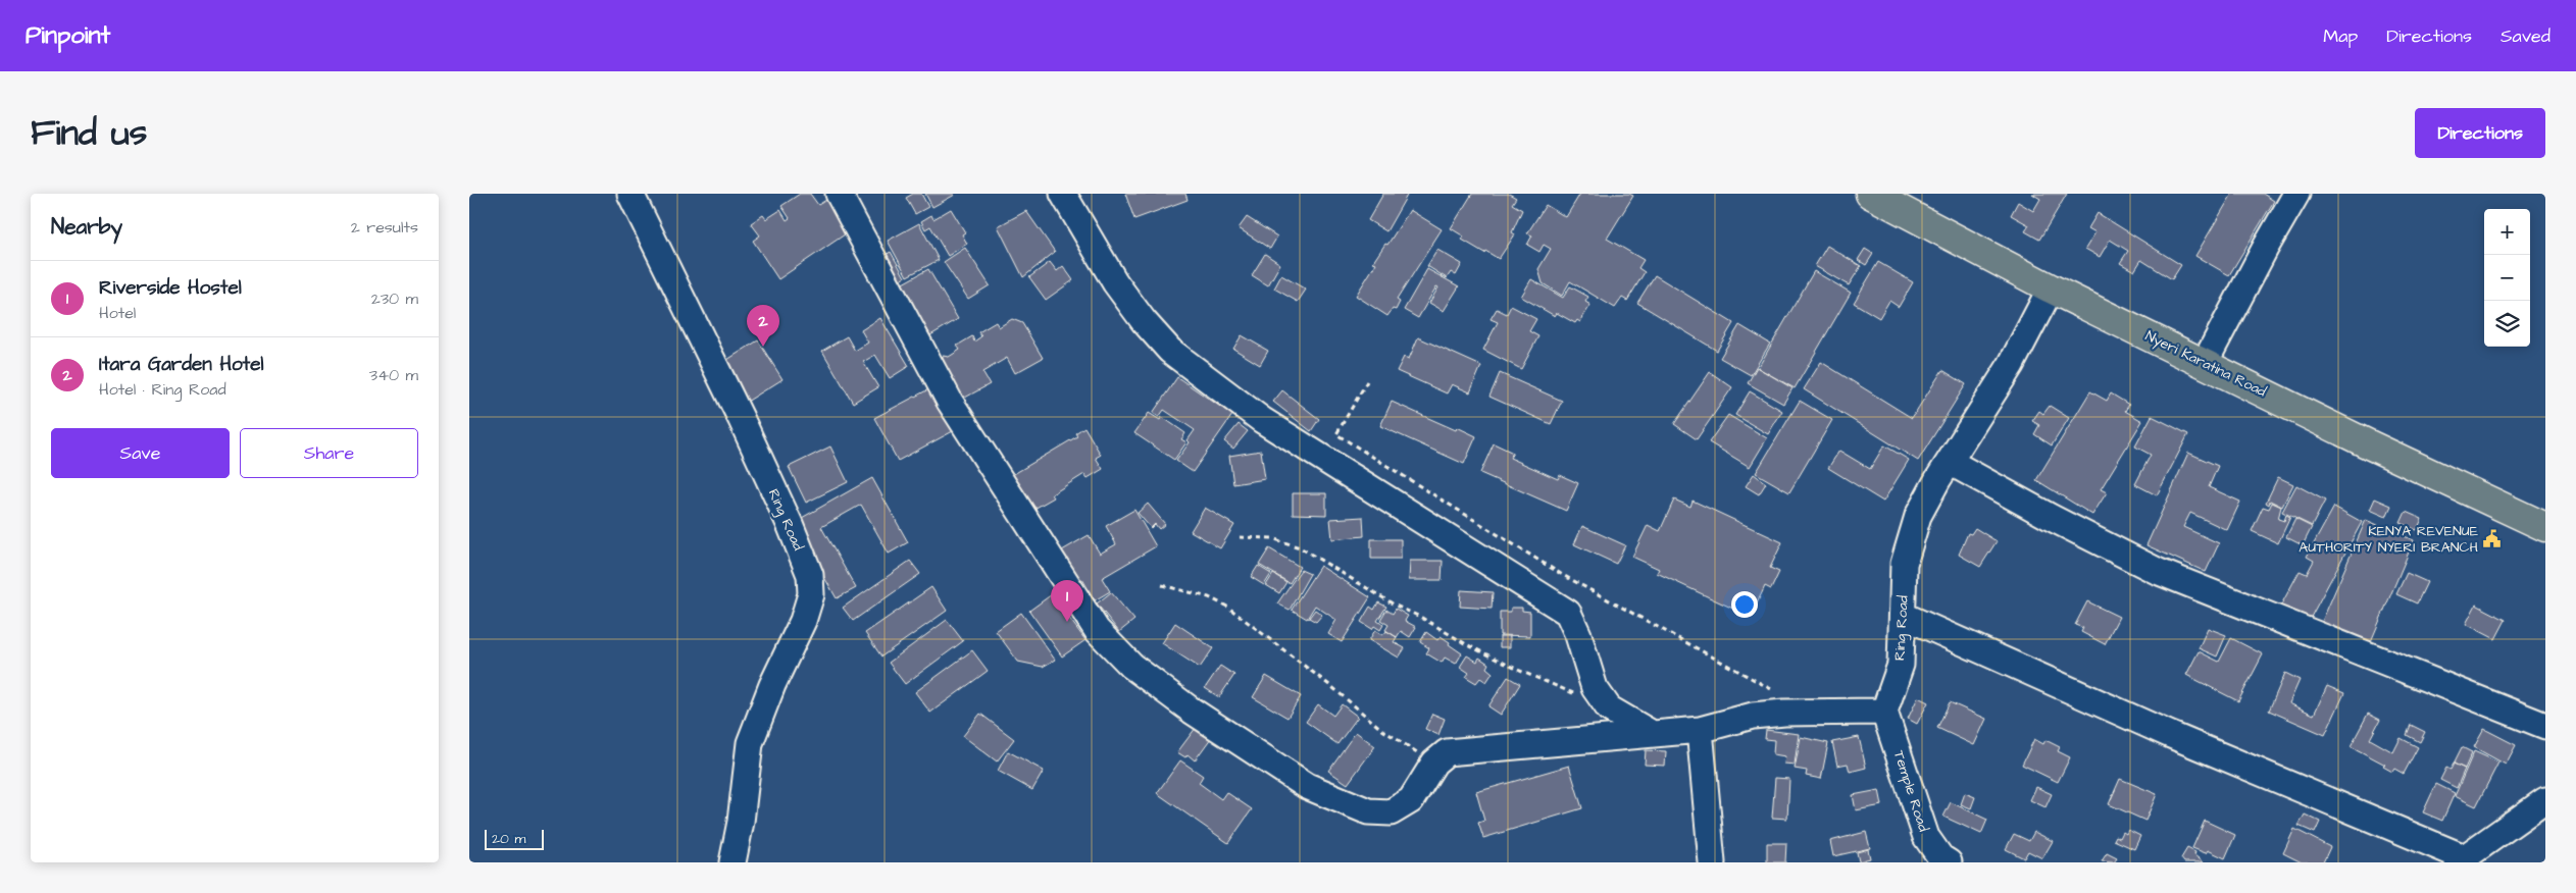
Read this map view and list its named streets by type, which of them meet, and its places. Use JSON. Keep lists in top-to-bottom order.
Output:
{
  "streets": {
    "highway": ["Nyeri Karatina Road"],
    "street": ["Ring Road", "Temple Road"]
  },
  "crossings": [
    ["Nyeri Karatina Road", "Ring Road"],
    ["Ring Road", "Temple Road"]
  ],
  "places": {
    "public building": ["KENYA REVENUE AUTHORITY NYERI BRANCH"]
  },
  "scale_bar": "20 m",
  "page": {
    "header": "Pinpoint",
    "nav": ["Map", "Directions", "Saved"],
    "title": "Find us",
    "buttons": [
      "Directions",
      ["Save", "Share"]
    ],
    "heading": ["Nearby", "2 results"],
    "map_buttons": ["+", "−"],
    "list": [
      {
        "mark": "1",
        "name": "Riverside Hostel",
        "note": "Hotel",
        "value": "230 m"
      },
      {
        "mark": "2",
        "name": "Itara Garden Hotel",
        "note": "Hotel · Ring Road",
        "value": "340 m"
      }
    ],
    "pins": ["2", "1"],
    "scale": "20 m"
  }
}
